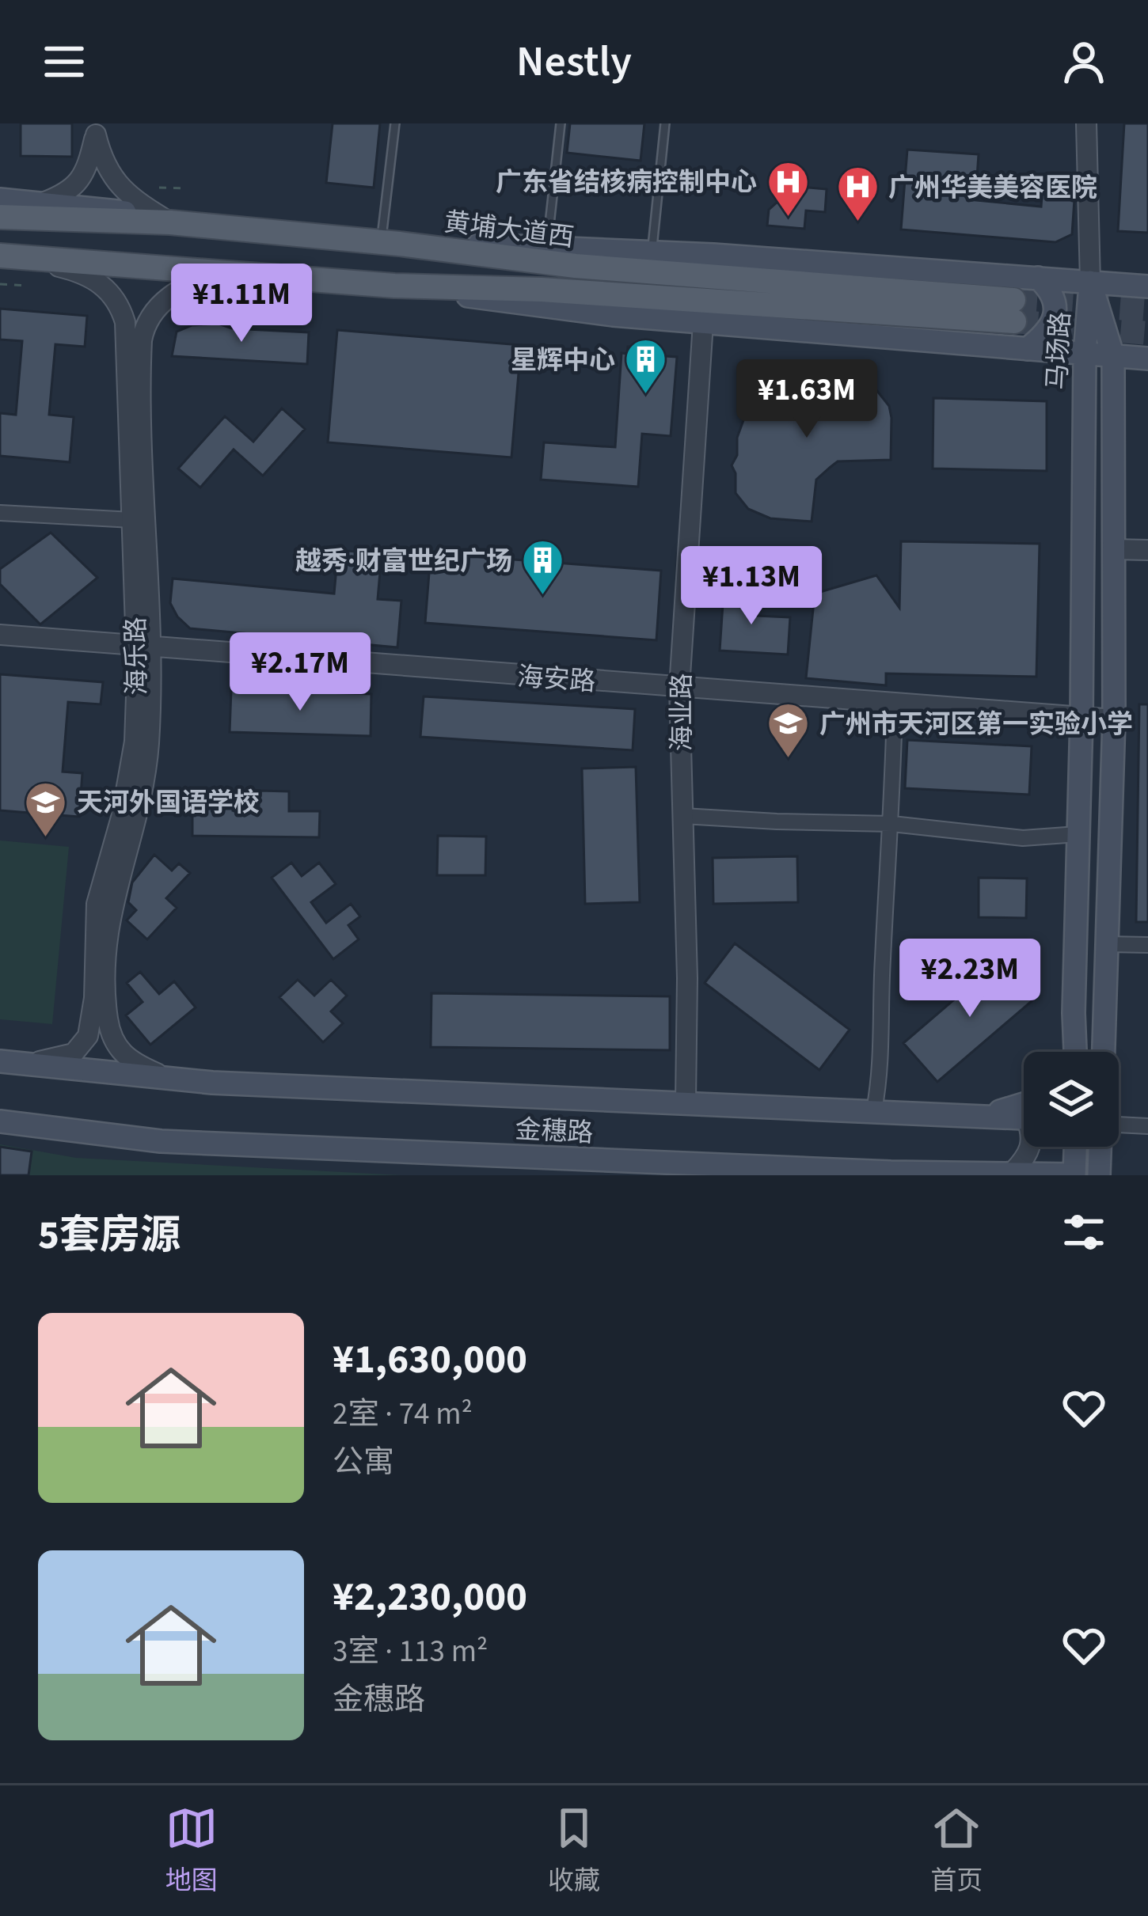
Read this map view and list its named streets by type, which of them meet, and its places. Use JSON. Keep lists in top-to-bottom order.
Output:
{
  "streets": {
    "main road": ["黄埔大道西", "马场路", "金穗路"],
    "street": ["海乐路", "海安路", "海业路"]
  },
  "crossings": [
    ["黄埔大道西", "海乐路"],
    ["马场路", "海安路"],
    ["海乐路", "海安路"],
    ["海乐路", "金穗路"],
    ["海安路", "海业路"],
    ["海业路", "金穗路"]
  ],
  "places": {
    "hospital": ["广东省结核病控制中心", "广州华美美容医院"],
    "building": ["星辉中心", "越秀·财富世纪广场"],
    "school or university": ["广州市天河区第一实验小学", "天河外国语学校"]
  },
  "page": {
    "header": "Nestly",
    "price": [
      "¥1.11M",
      "¥1.63M",
      "¥1.13M",
      "¥2.17M",
      "¥2.23M"
    ],
    "heading": "5套房源",
    "list": [
      {
        "name": "¥1,630,000",
        "note": "2室 · 74 m² · 公寓"
      },
      {
        "name": "¥2,230,000",
        "note": "3室 · 113 m² · 金穗路"
      }
    ],
    "tabs": ["地图", "收藏", "首页"]
  }
}
